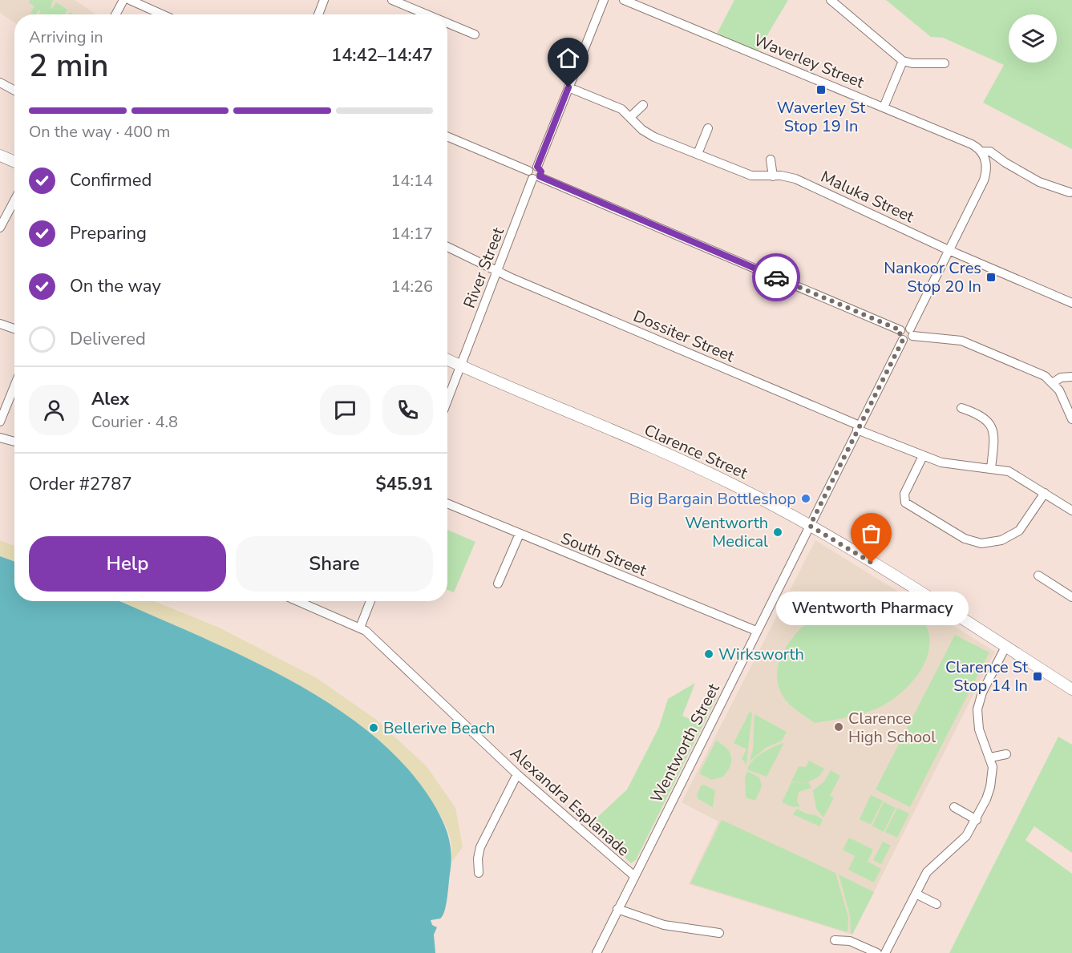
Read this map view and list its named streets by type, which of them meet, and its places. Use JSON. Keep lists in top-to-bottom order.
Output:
{
  "streets": {
    "main road": ["Clarence Street"],
    "street": [
      "Waverley Street",
      "Maluka Street",
      "River Street",
      "Dossiter Street",
      "South Street",
      "Wentworth Street",
      "Alexandra Esplanade"
    ]
  },
  "crossings": [
    ["River Street", "Dossiter Street"],
    ["River Street", "Clarence Street"],
    ["Dossiter Street", "Wentworth Street"],
    ["Clarence Street", "Wentworth Street"],
    ["South Street", "Wentworth Street"],
    ["Wentworth Street", "Alexandra Esplanade"]
  ],
  "places": {
    "transit": ["Waverley St Stop 19 In", "Nankoor Cres Stop 20 In", "Clarence St Stop 14 In"],
    "other": [
      "Big Bargain Bottleshop",
      "Wentworth Medical",
      "Wentworth Pharmacy",
      "Wirksworth",
      "Clarence High School",
      "Bellerive Beach"
    ]
  },
  "page": {
    "heading": ["2 min", "Arriving in", "14:42–14:47"],
    "panel": [
      "Alex",
      "Courier · 4.8",
      "Order #2787",
      "$45.91"
    ],
    "bar": "On the way · 400 m",
    "list": [
      ["Confirmed", "14:14"],
      ["Preparing", "14:17"],
      ["On the way", "14:26"],
      "Delivered"
    ],
    "buttons": ["Help", "Share"],
    "bubble": "Wentworth Pharmacy"
  }
}
